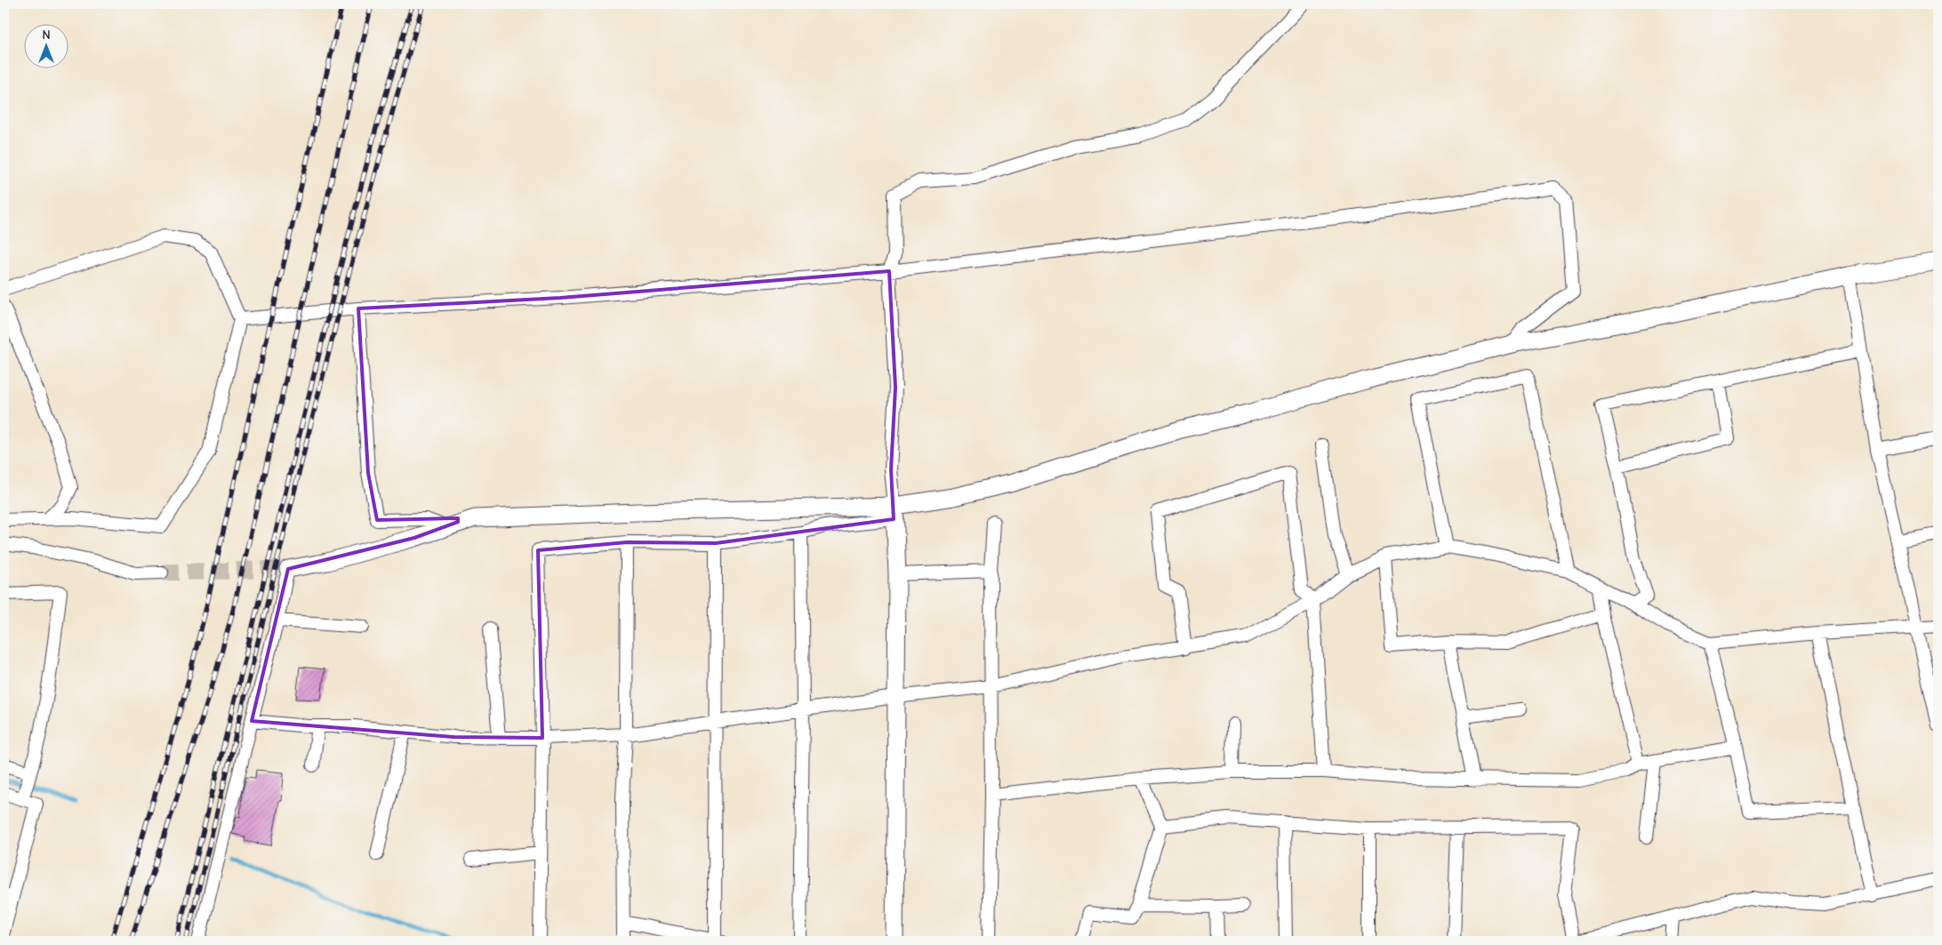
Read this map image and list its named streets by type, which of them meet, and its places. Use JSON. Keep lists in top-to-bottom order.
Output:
{
  "north": "top"
}
